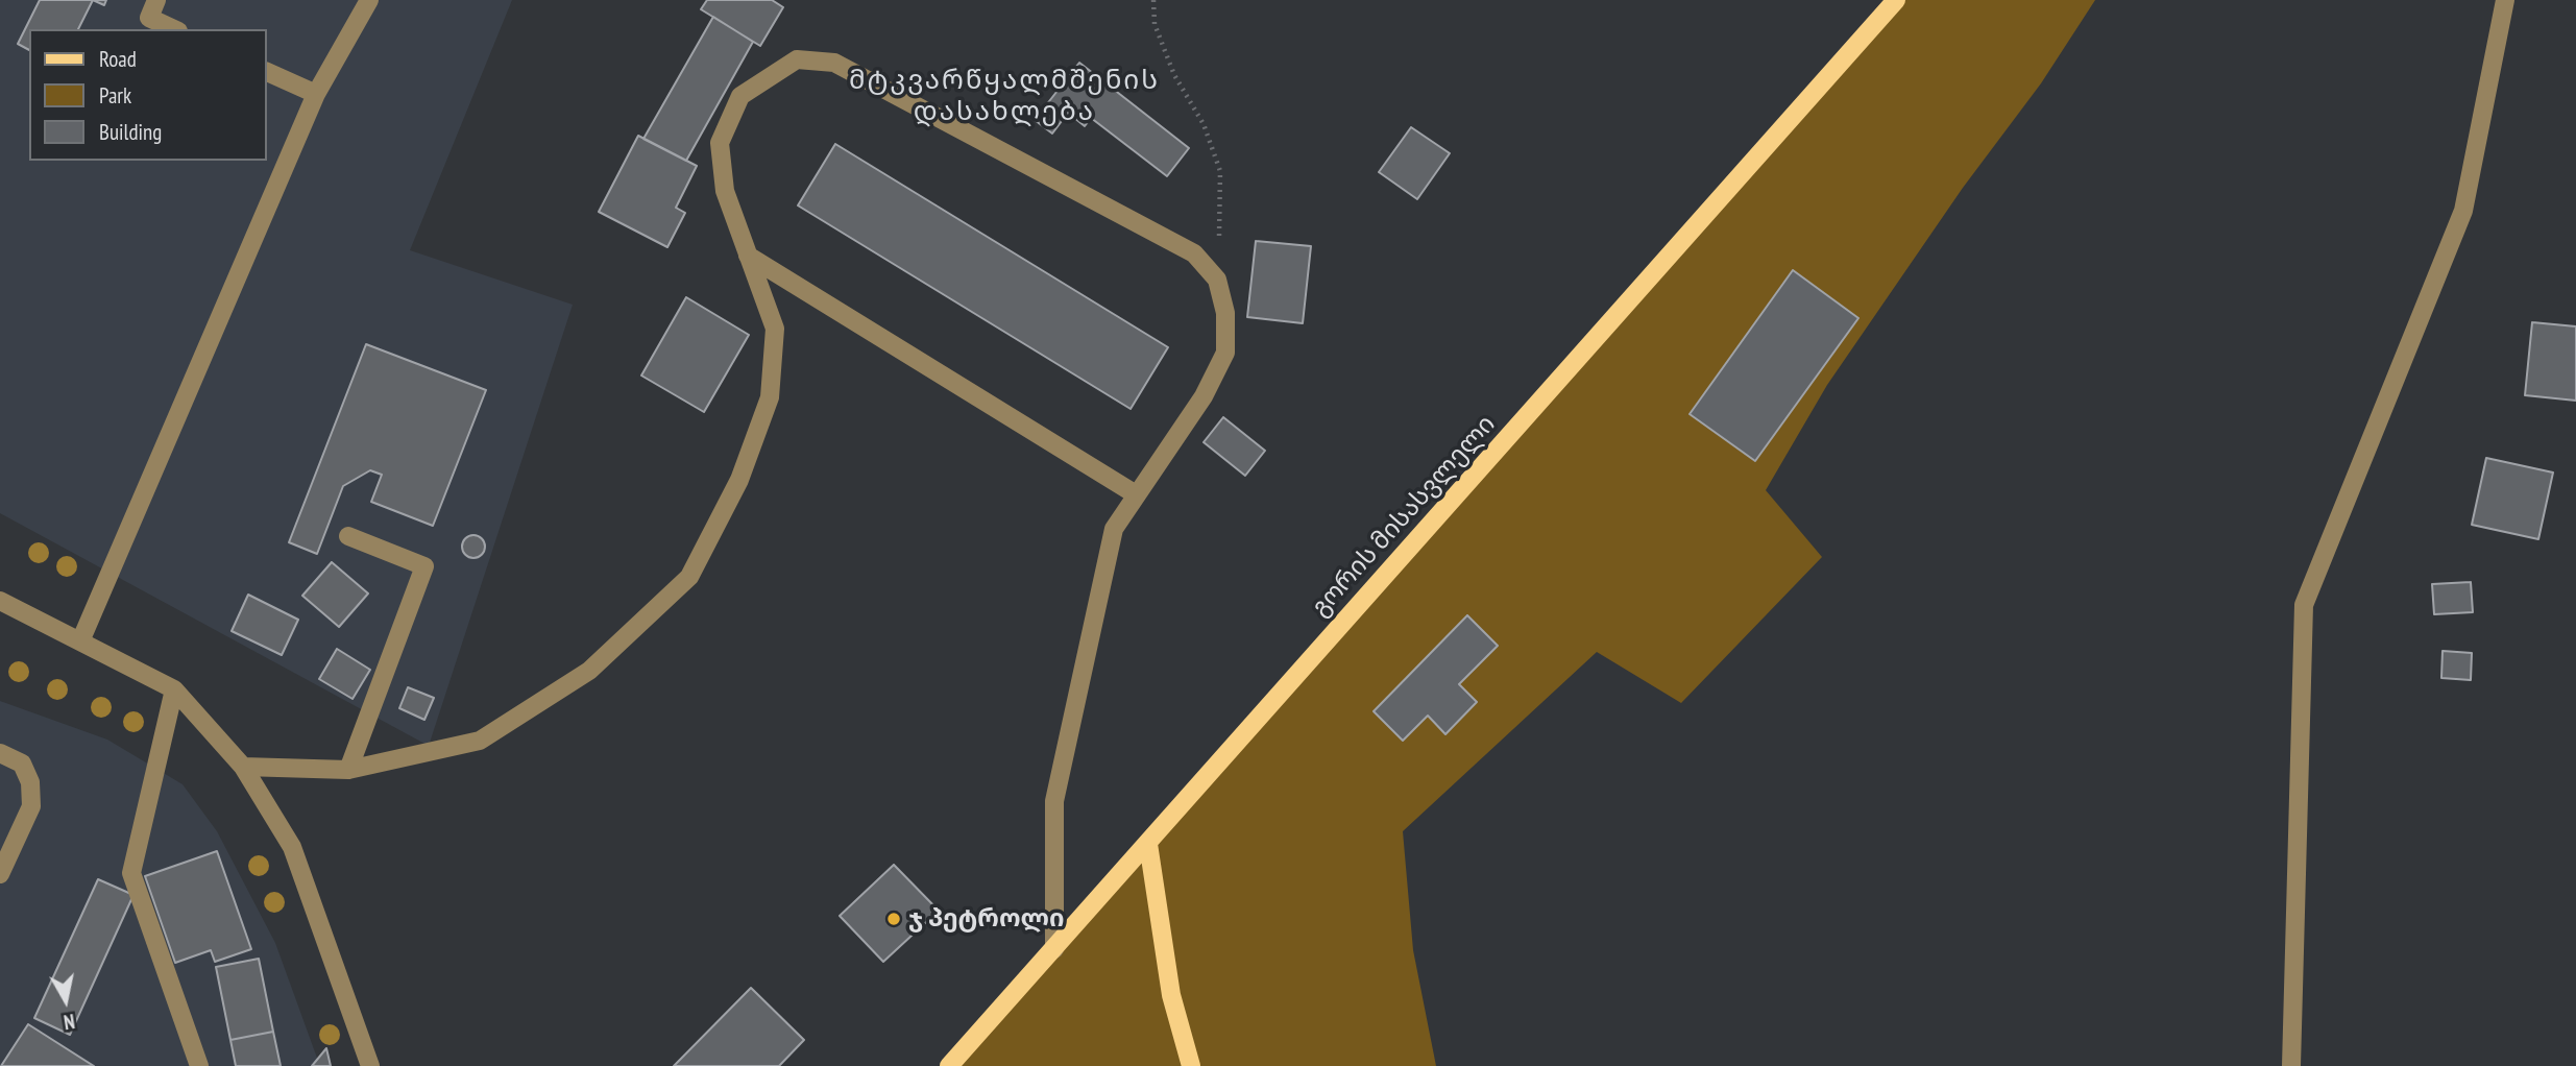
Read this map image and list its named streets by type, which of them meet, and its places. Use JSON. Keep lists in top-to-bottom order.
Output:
{
  "streets": {
    "main road": ["გორის მისასვლელი"]
  },
  "districts": ["მტკვარწყალმშენის დასახლება"],
  "places": ["ჯ პეტროლი"],
  "legend": ["Road", "Park", "Building"],
  "north": "bottom"
}
